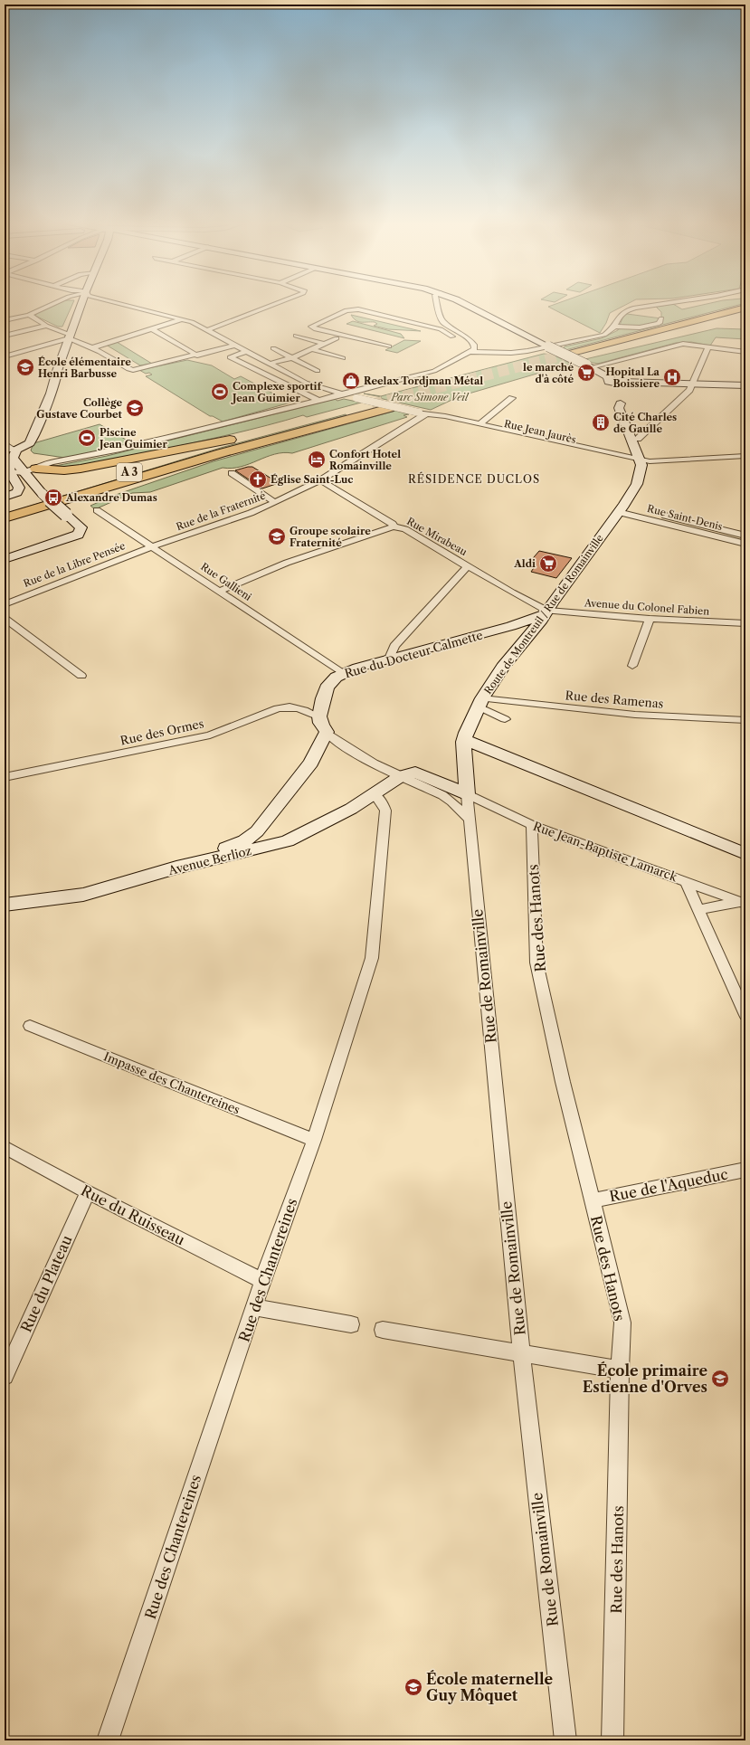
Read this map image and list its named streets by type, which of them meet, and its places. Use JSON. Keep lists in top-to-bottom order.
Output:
{
  "streets": {
    "highway": ["A 3"],
    "main road": ["Route de Montreuil / Rue de Romainville", "Rue du Docteur Calmette", "Avenue Berlioz"],
    "street": [
      "Rue Jean Jaurès",
      "Rue de la Fraternité",
      "Rue Saint-Denis",
      "Rue Mirabeau",
      "Rue de la Libre Pensée",
      "Rue Gallieni",
      "Avenue du Colonel Fabien",
      "Rue des Ramenas",
      "Rue des Ormes",
      "Rue Jean-Baptiste Lamarck",
      "Rue des Hanots",
      "Rue de Romainville",
      "Impasse des Chantereines",
      "Rue de l'Aqueduc",
      "Rue du Ruisseau",
      "Rue des Chantereines",
      "Rue du Plateau"
    ]
  },
  "crossings": [
    ["Rue Jean Jaurès", "Rue de la Fraternité"],
    ["Rue Jean Jaurès", "Route de Montreuil / Rue de Romainville"],
    ["Rue de la Fraternité", "Rue Mirabeau"],
    ["Rue de la Fraternité", "Rue de la Libre Pensée"],
    ["Rue de la Fraternité", "Rue Gallieni"],
    ["Rue Saint-Denis", "Route de Montreuil / Rue de Romainville"],
    ["Rue Mirabeau", "Avenue du Colonel Fabien"],
    ["Rue Mirabeau", "Route de Montreuil / Rue de Romainville"],
    ["Rue Mirabeau", "Rue du Docteur Calmette"],
    ["Rue de la Libre Pensée", "Rue Gallieni"],
    ["Rue Gallieni", "Rue du Docteur Calmette"],
    ["Avenue du Colonel Fabien", "Route de Montreuil / Rue de Romainville"],
    ["Avenue du Colonel Fabien", "Rue du Docteur Calmette"],
    ["Route de Montreuil / Rue de Romainville", "Rue du Docteur Calmette"],
    ["Route de Montreuil / Rue de Romainville", "Rue des Ramenas"],
    ["Rue du Docteur Calmette", "Rue des Ormes"],
    ["Rue Jean-Baptiste Lamarck", "Rue des Hanots"],
    ["Rue Jean-Baptiste Lamarck", "Rue de Romainville"],
    ["Avenue Berlioz", "Rue des Chantereines"],
    ["Rue des Hanots", "Rue de l'Aqueduc"],
    ["Impasse des Chantereines", "Rue des Chantereines"],
    ["Rue du Ruisseau", "Rue des Chantereines"],
    ["Rue du Ruisseau", "Rue du Plateau"]
  ],
  "districts": ["RÉSIDENCE DUCLOS"],
  "parks": ["Parc Simone Veil"],
  "places": {
    "school or university": [
      "École élémentaire Henri Barbusse",
      "Collège Gustave Courbet",
      "Groupe scolaire Fraternité",
      "École primaire Estienne d'Orves",
      "École maternelle Guy Môquet"
    ],
    "supermarket": ["le marché d'à côté", "Aldi"],
    "hospital": ["Hopital La Boissiere"],
    "shop": ["Reelax Tordjman Métal"],
    "sports": ["Complexe sportif Jean Guimier", "Piscine Jean Guimier"],
    "building": ["Cité Charles de Gaulle"],
    "hotel": ["Confort Hotel Romainville"],
    "church": ["Église Saint-Luc"],
    "bus stop": ["Alexandre Dumas"]
  }
}
